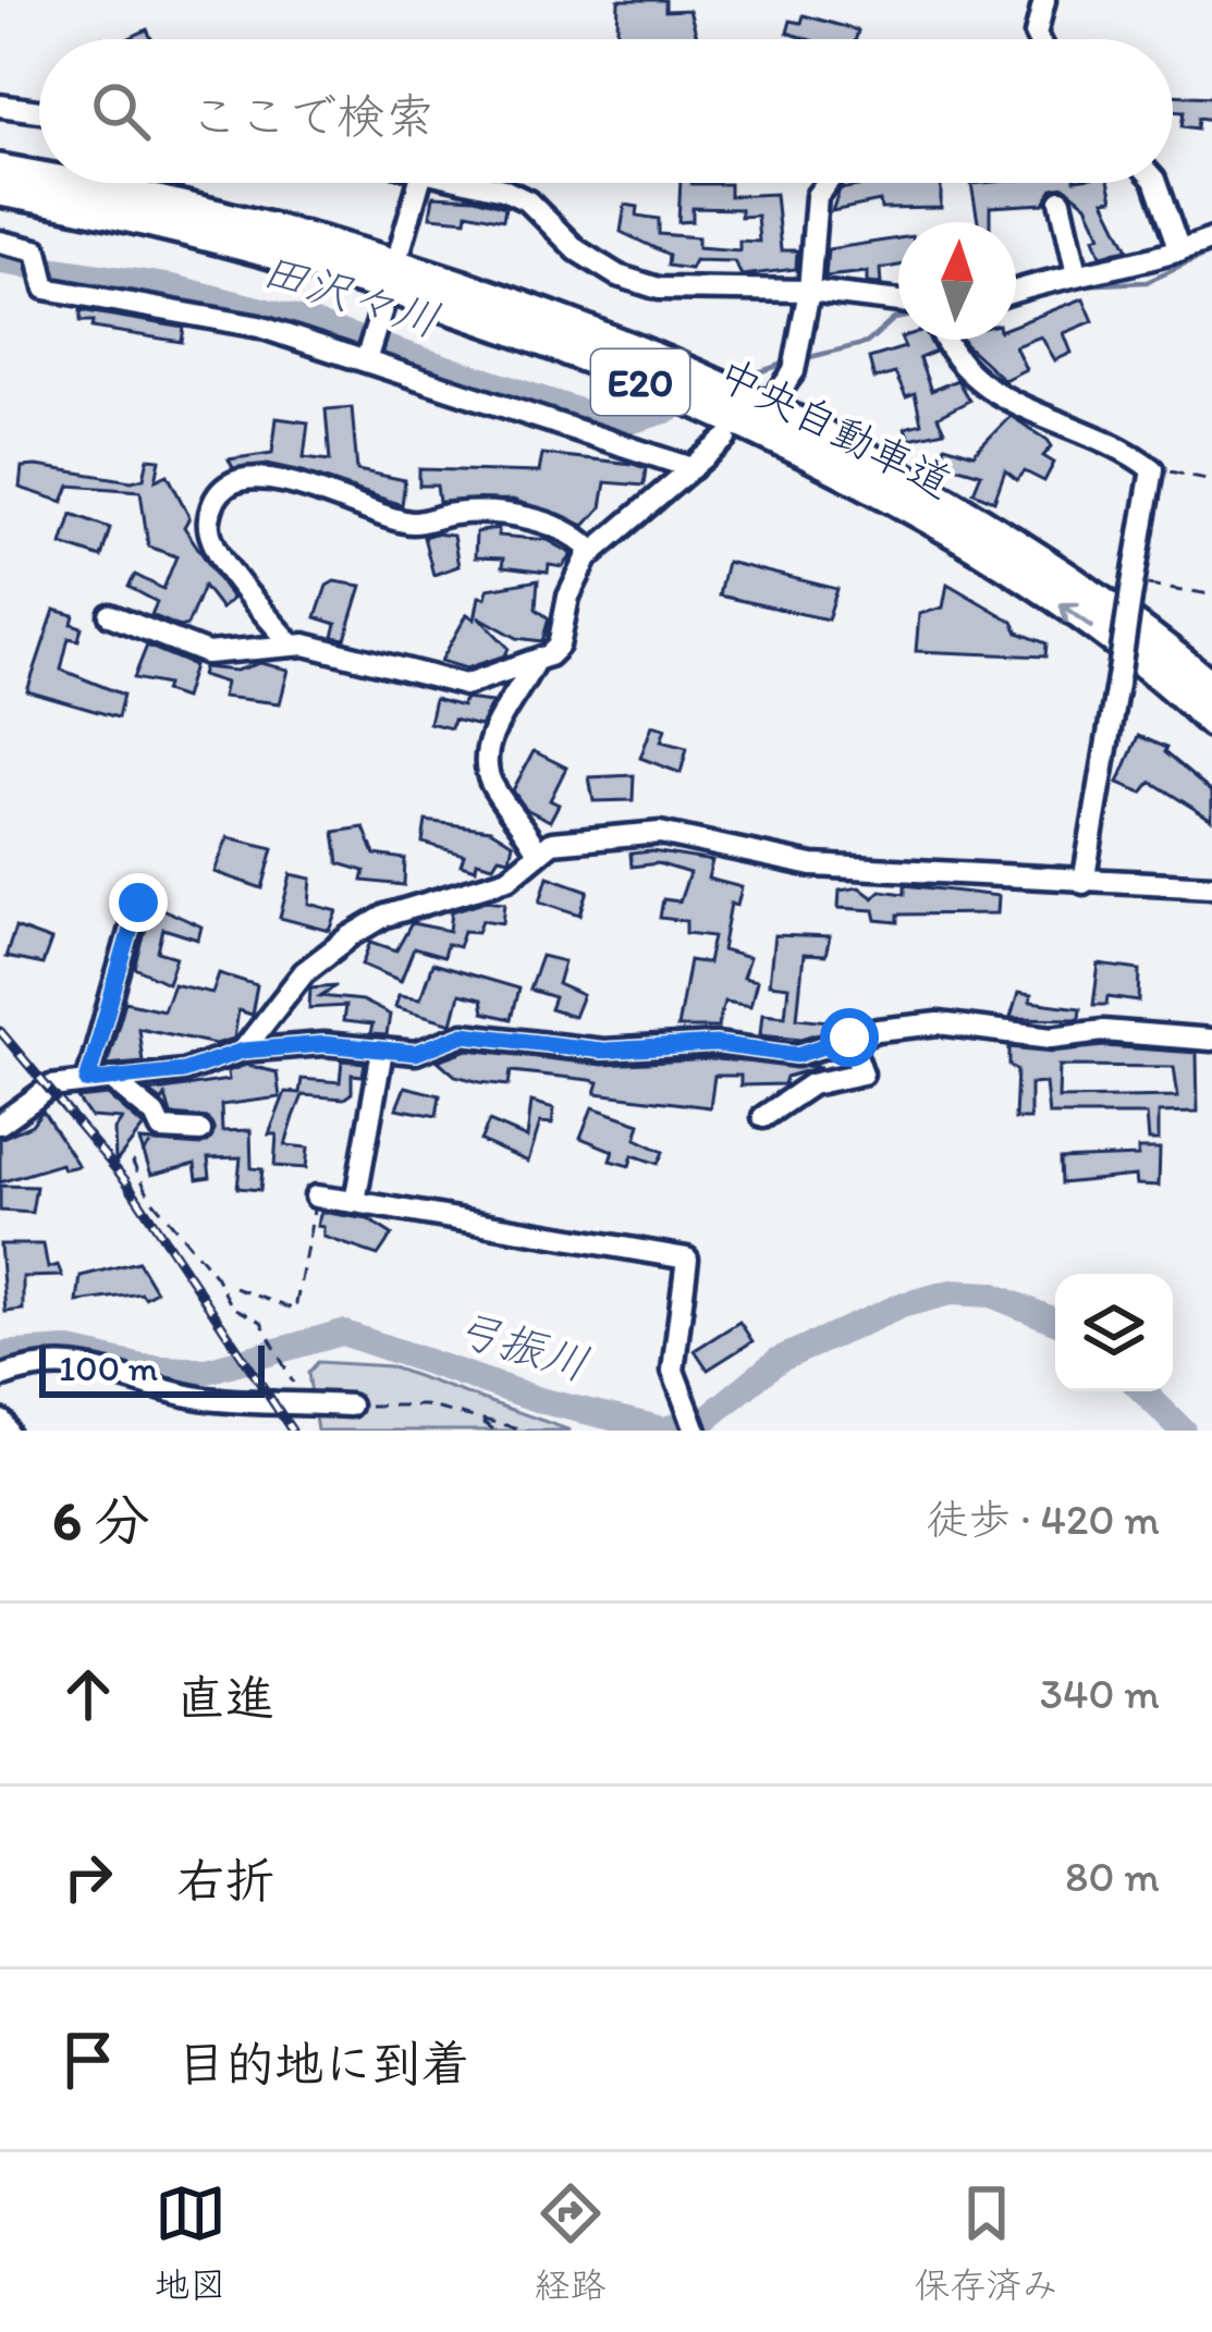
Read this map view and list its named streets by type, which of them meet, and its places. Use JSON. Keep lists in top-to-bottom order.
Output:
{
  "streets": {
    "highway": ["E20", "中央自動車道"]
  },
  "water": ["田沢々川", "弓振川"],
  "scale_bar": "100 m",
  "north": "top",
  "page": {
    "search": "ここで検索",
    "scale": "100 m",
    "heading": ["6 分", "徒歩 · 420 m"],
    "list": [
      ["直進", "340 m"],
      ["右折", "80 m"],
      "目的地に到着"
    ],
    "nav": ["地図", "経路", "保存済み"]
  }
}
